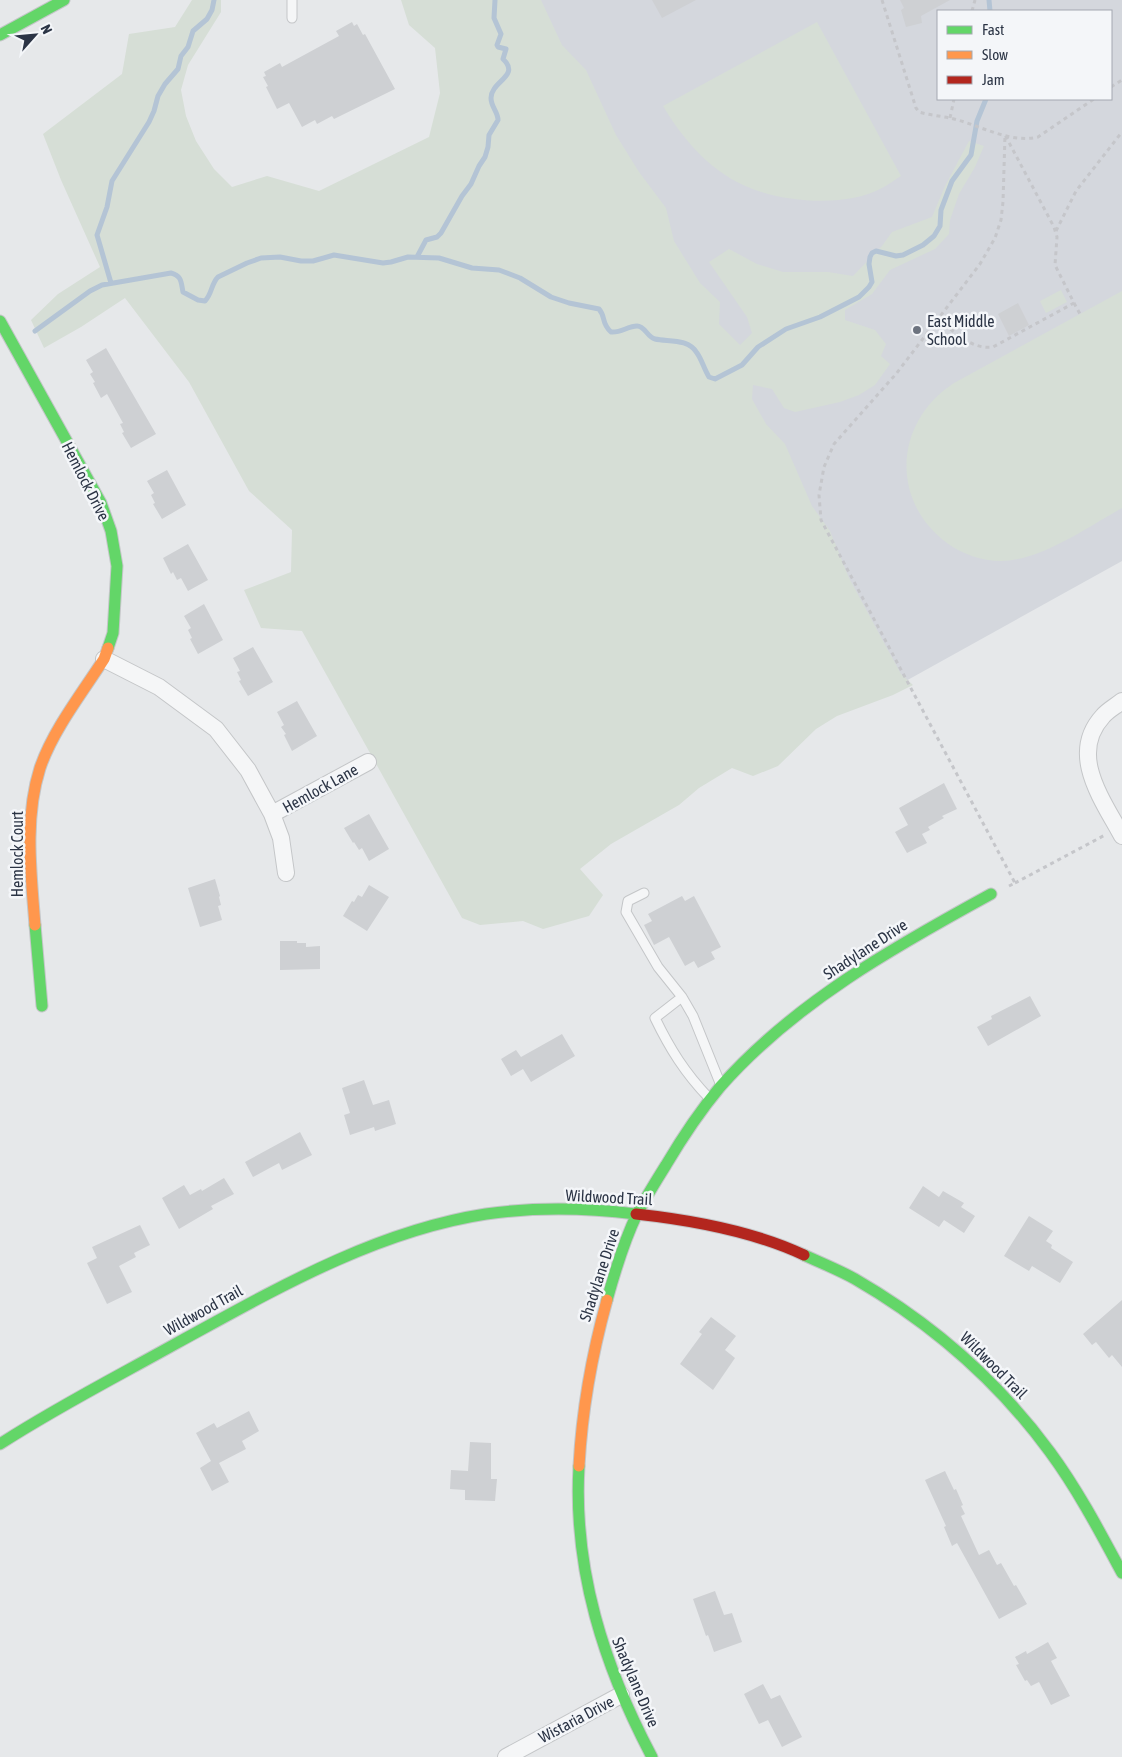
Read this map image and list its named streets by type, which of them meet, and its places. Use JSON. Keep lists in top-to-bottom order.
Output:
{
  "streets": {
    "street": [
      "Hemlock Drive",
      "Hemlock Lane",
      "Hemlock Court",
      "Shadylane Drive",
      "Wildwood Trail",
      "Wistaria Drive"
    ]
  },
  "crossings": [
    ["Hemlock Drive", "Hemlock Court"],
    ["Shadylane Drive", "Wildwood Trail"],
    ["Shadylane Drive", "Wistaria Drive"]
  ],
  "places": ["East Middle School"],
  "legend": ["Fast", "Slow", "Jam"],
  "north": "top right"
}
